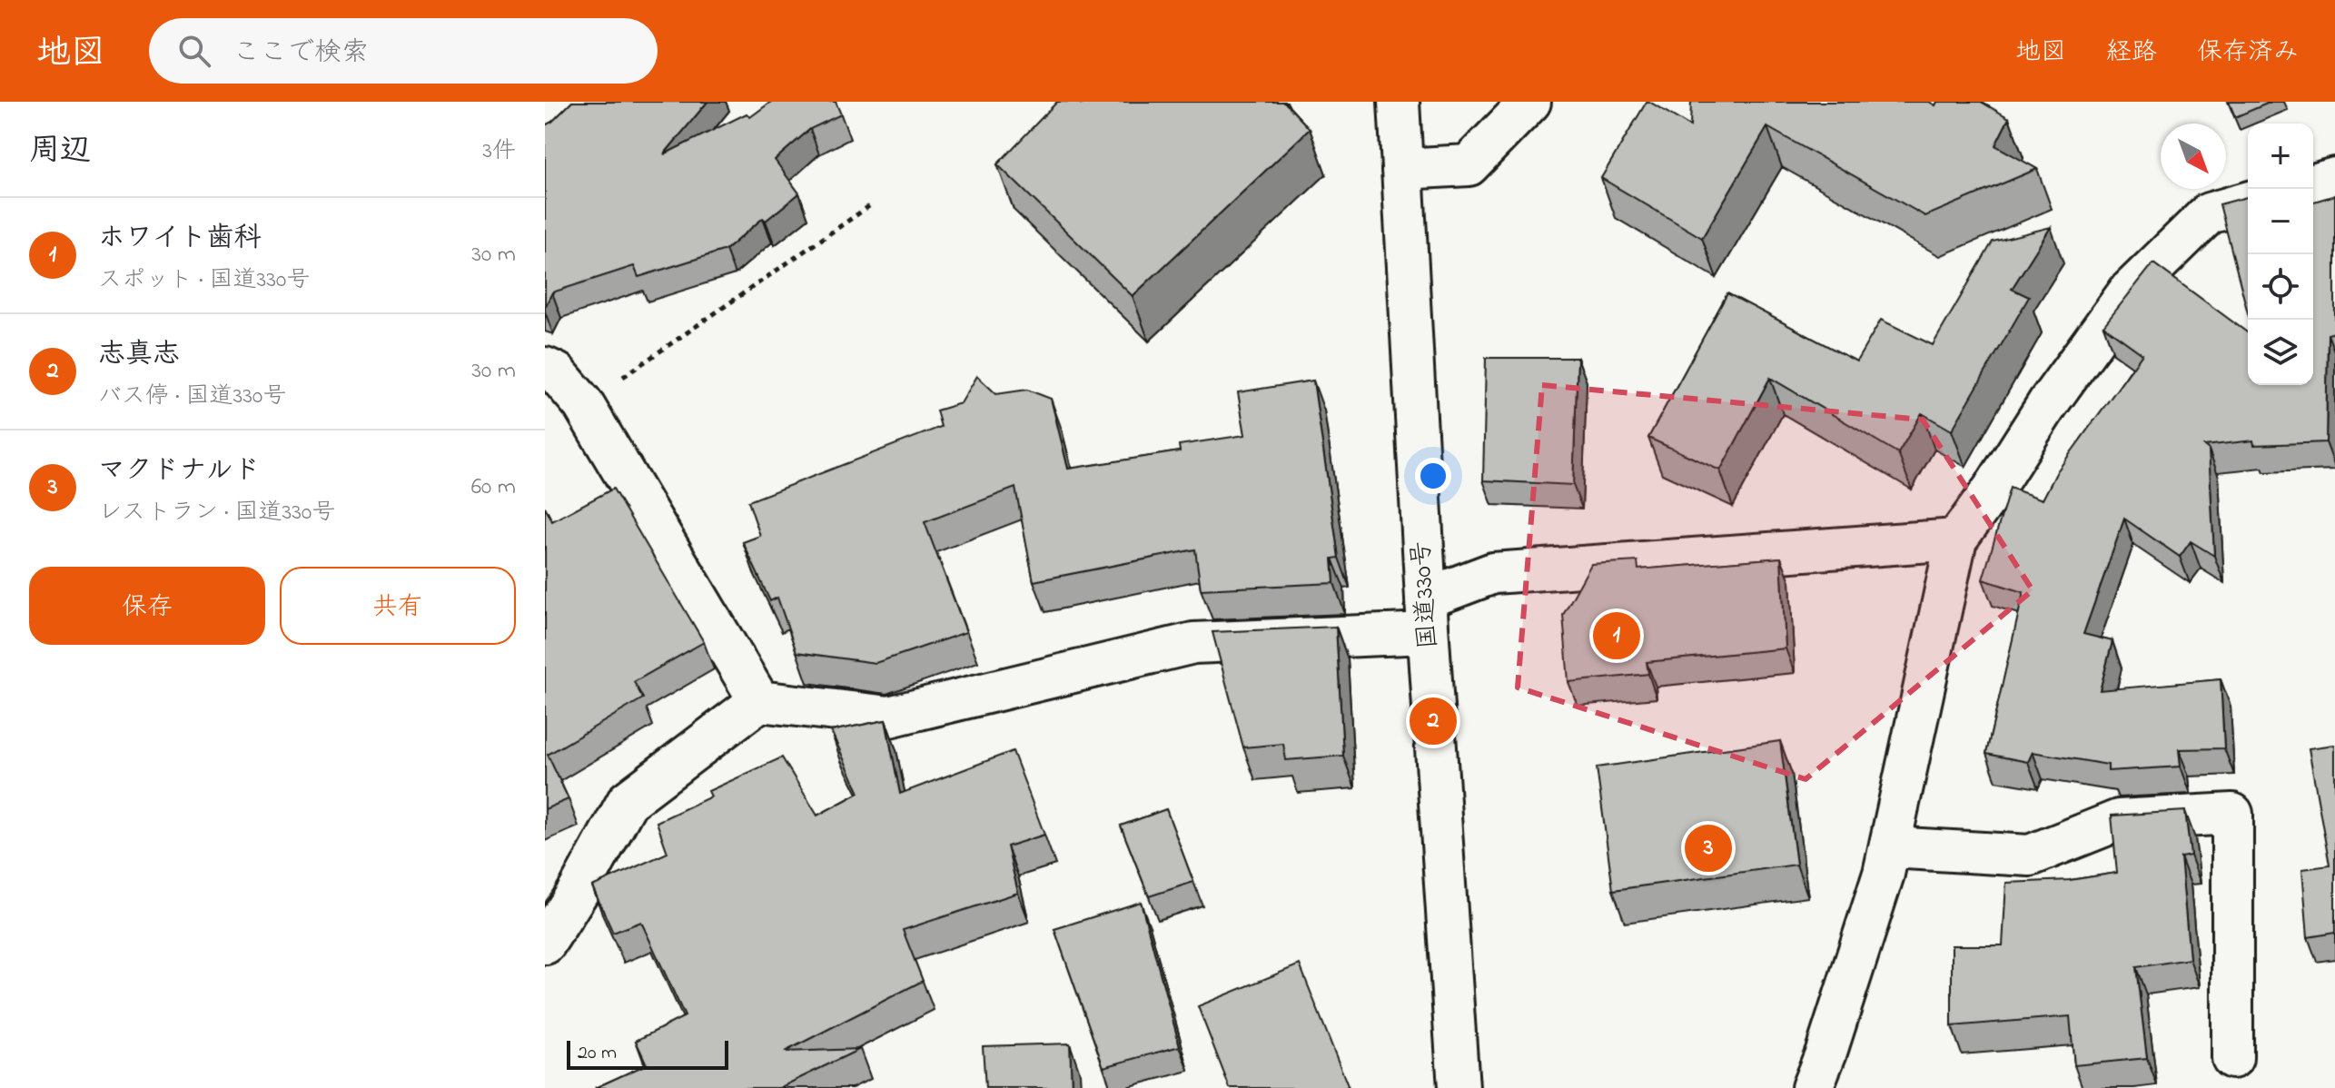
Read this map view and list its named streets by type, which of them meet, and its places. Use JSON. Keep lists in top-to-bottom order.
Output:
{
  "streets": {
    "main road": ["国道330号"]
  },
  "scale_bar": "20 m",
  "north": "bottom right",
  "page": {
    "header": "地図",
    "search": "ここで検索",
    "nav": ["地図", "経路", "保存済み"],
    "heading": ["周辺", "3件"],
    "map_buttons": ["+", "−"],
    "list": [
      {
        "mark": "1",
        "name": "ホワイト歯科",
        "note": "スポット · 国道330号",
        "value": "30 m"
      },
      {
        "mark": "2",
        "name": "志真志",
        "note": "バス停 · 国道330号",
        "value": "30 m"
      },
      {
        "mark": "3",
        "name": "マクドナルド",
        "note": "レストラン · 国道330号",
        "value": "60 m"
      }
    ],
    "buttons": ["保存", "共有"],
    "pins": ["1", "2", "3"],
    "scale": "20 m"
  }
}
